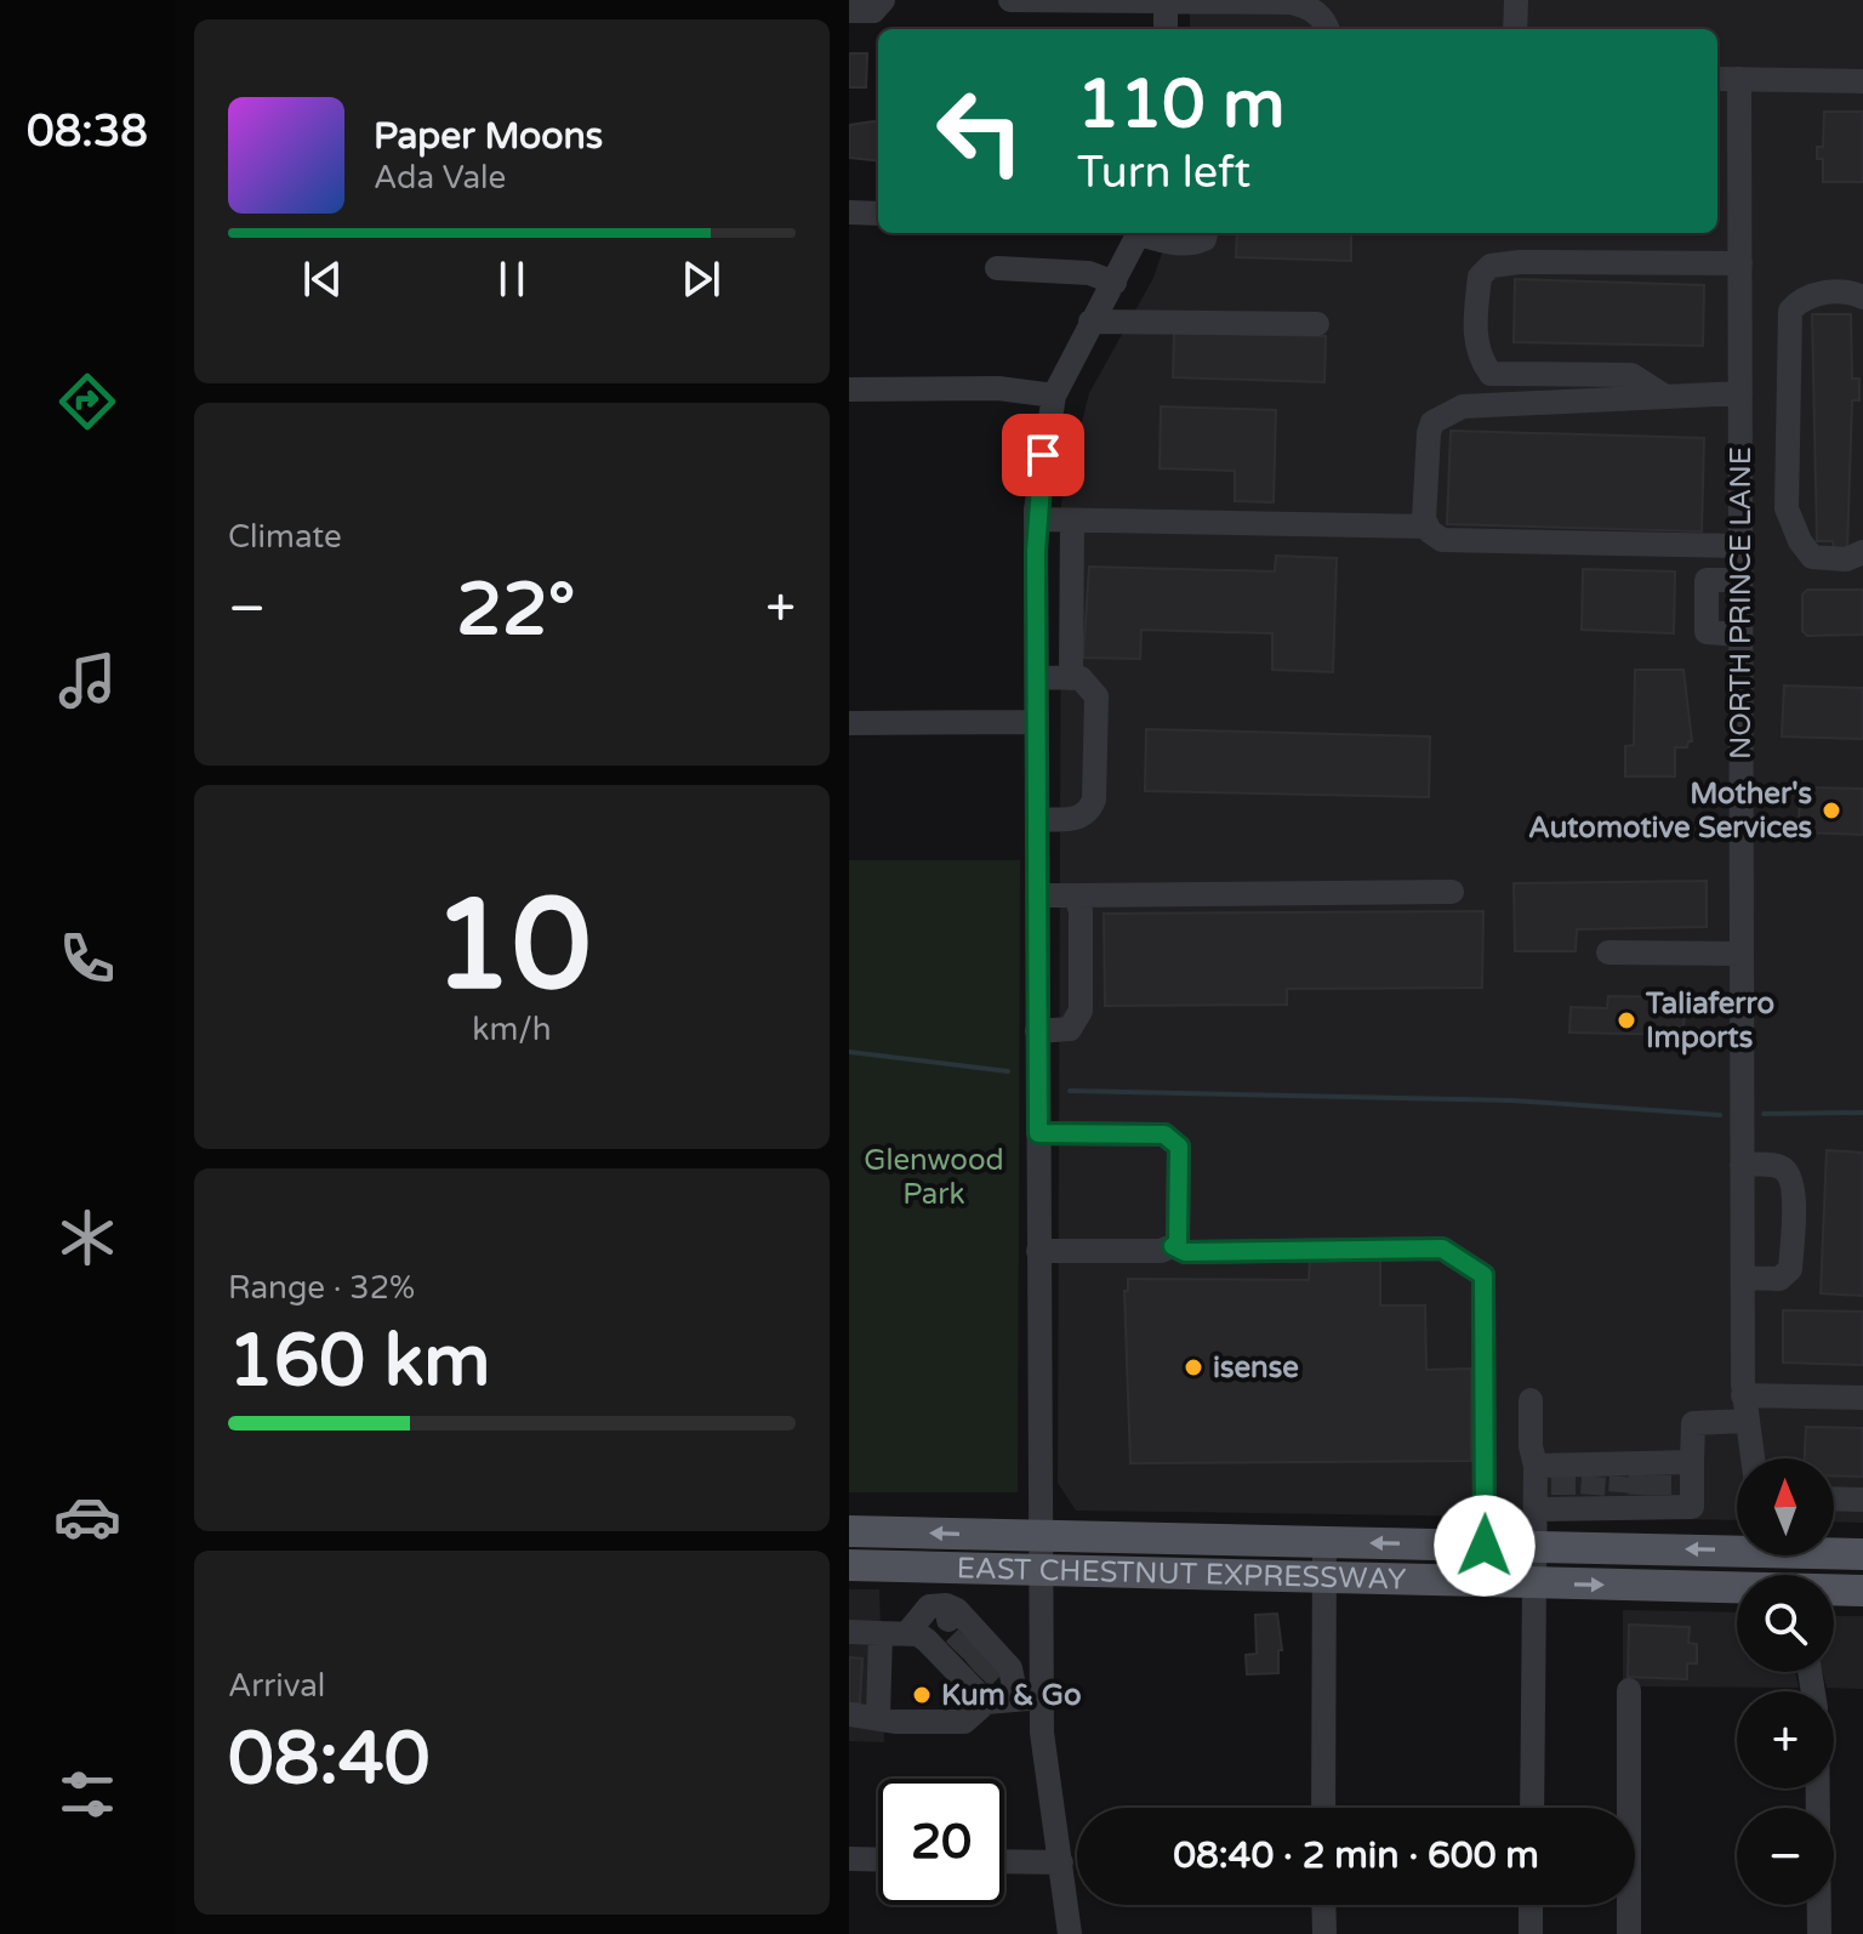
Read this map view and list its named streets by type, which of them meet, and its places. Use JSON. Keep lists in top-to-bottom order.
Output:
{
  "streets": {
    "main road": ["EAST CHESTNUT EXPRESSWAY"],
    "street": ["NORTH PRINCE LANE"]
  },
  "parks": ["Glenwood Park"],
  "places": [
    "Mother's Automotive Services",
    "Taliaferro Imports",
    "isense",
    "Kum & Go"
  ],
  "north": "top",
  "page": {
    "tabs": "08:38",
    "turn": ["110 m", "Turn left"],
    "song": ["Paper Moons", "Ada Vale"],
    "tile": [
      "Climate",
      ["10", "km/h"],
      ["Range · 32%", "160 km"],
      ["Arrival", "08:40"]
    ],
    "heat": ["−", "22°", "+"],
    "map_buttons": ["+", "−"],
    "limit": "20",
    "trip": "08:40 · 2 min · 600 m"
  }
}
